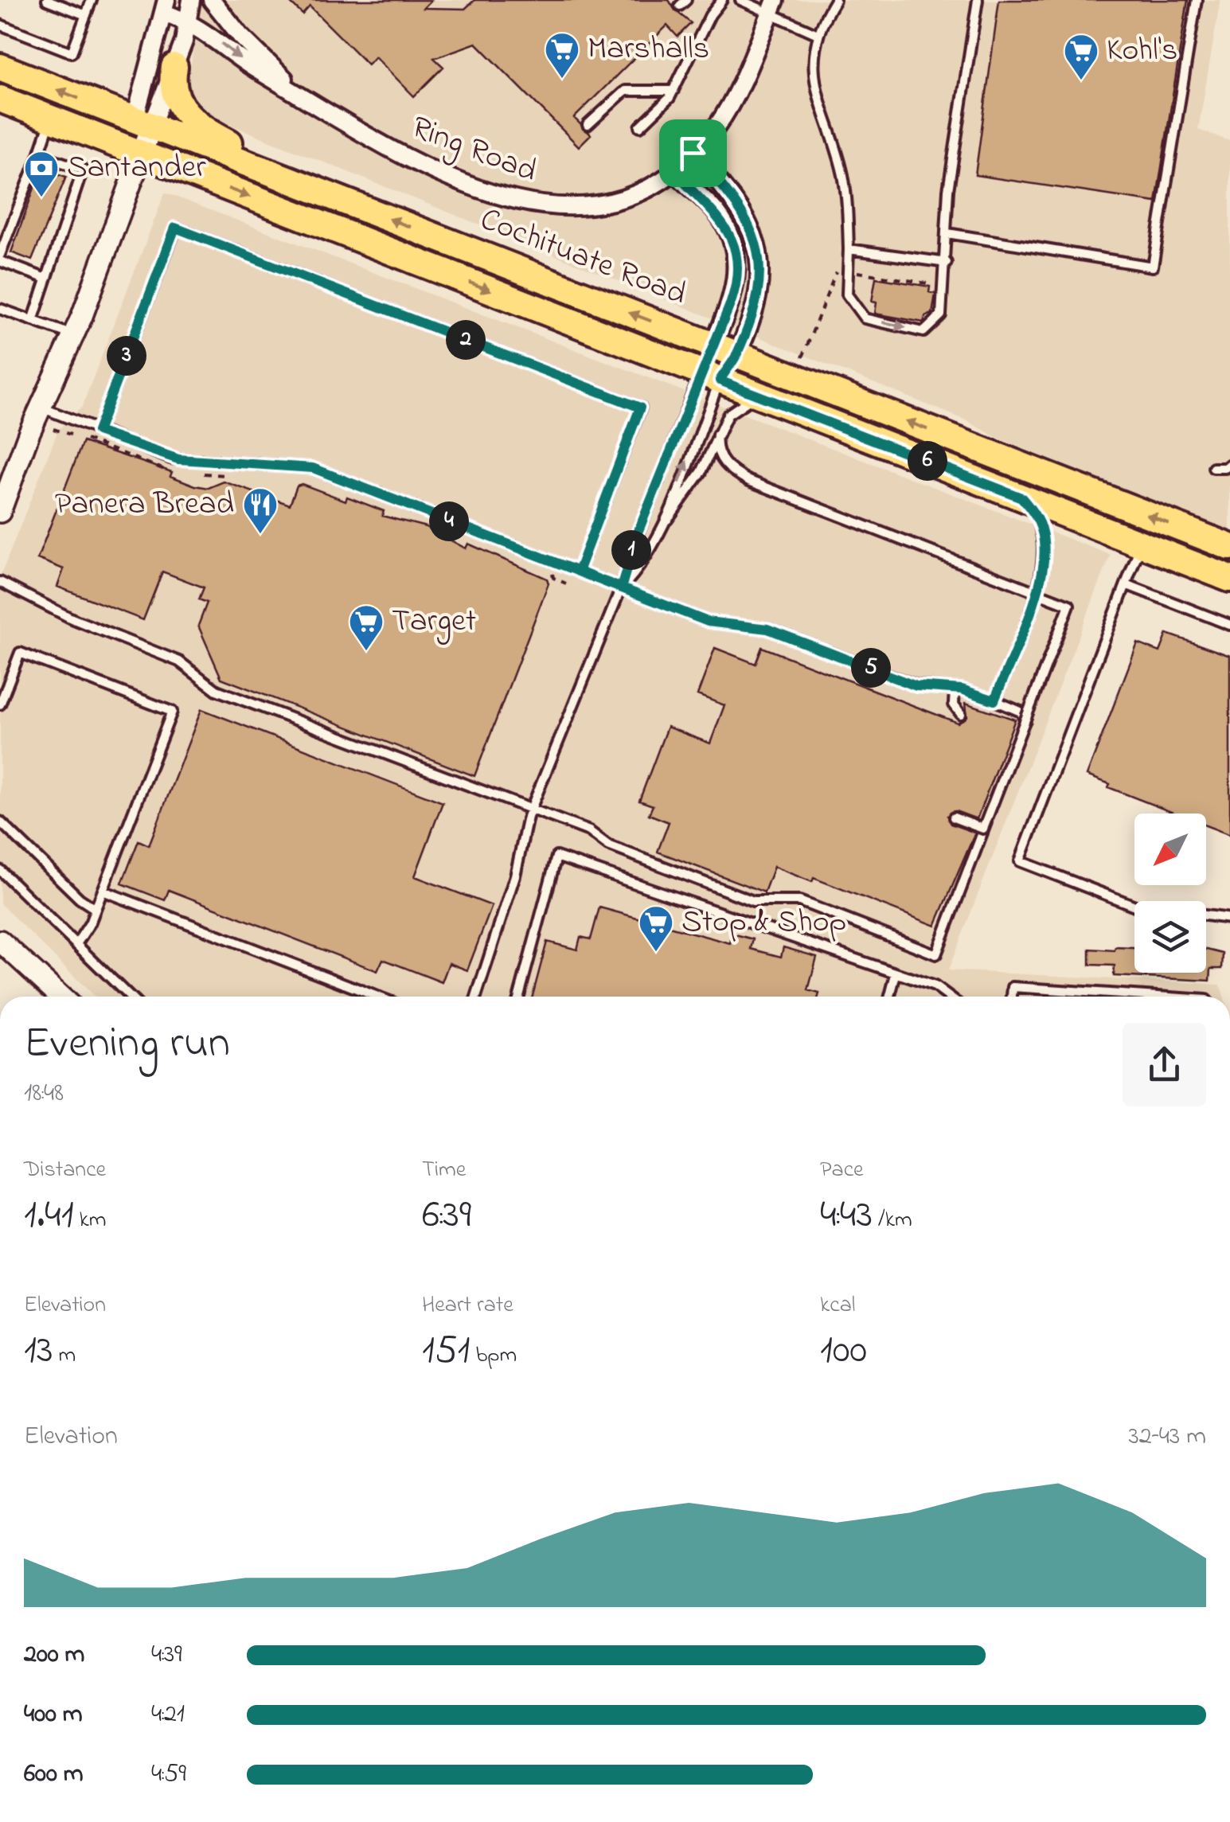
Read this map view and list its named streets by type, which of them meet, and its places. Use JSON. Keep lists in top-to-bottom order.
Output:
{
  "streets": {
    "main road": ["Cochituate Road"],
    "street": ["Ring Road"]
  },
  "places": {
    "supermarket": [
      "Marshalls",
      "Kohl's",
      "Target",
      "Stop & Shop"
    ],
    "bank": ["Santander"],
    "restaurant": ["Panera Bread"]
  },
  "north": "bottom left",
  "page": {
    "pins": [
      "2",
      "3",
      "6",
      "4",
      "1",
      "5"
    ],
    "heading": ["Evening run", "18:48"],
    "stats": [
      ["Distance", "1.41 km"],
      ["Time", "6:39"],
      ["Pace", "4:43 /km"],
      ["Elevation", "13 m"],
      ["Heart rate", "151 bpm"],
      ["kcal", "100"]
    ],
    "chart": ["Elevation", "32–43 m"],
    "list": [
      {
        "name": "200 m",
        "note": "4:39"
      },
      {
        "name": "400 m",
        "note": "4:21"
      },
      {
        "name": "600 m",
        "note": "4:59"
      }
    ]
  }
}
